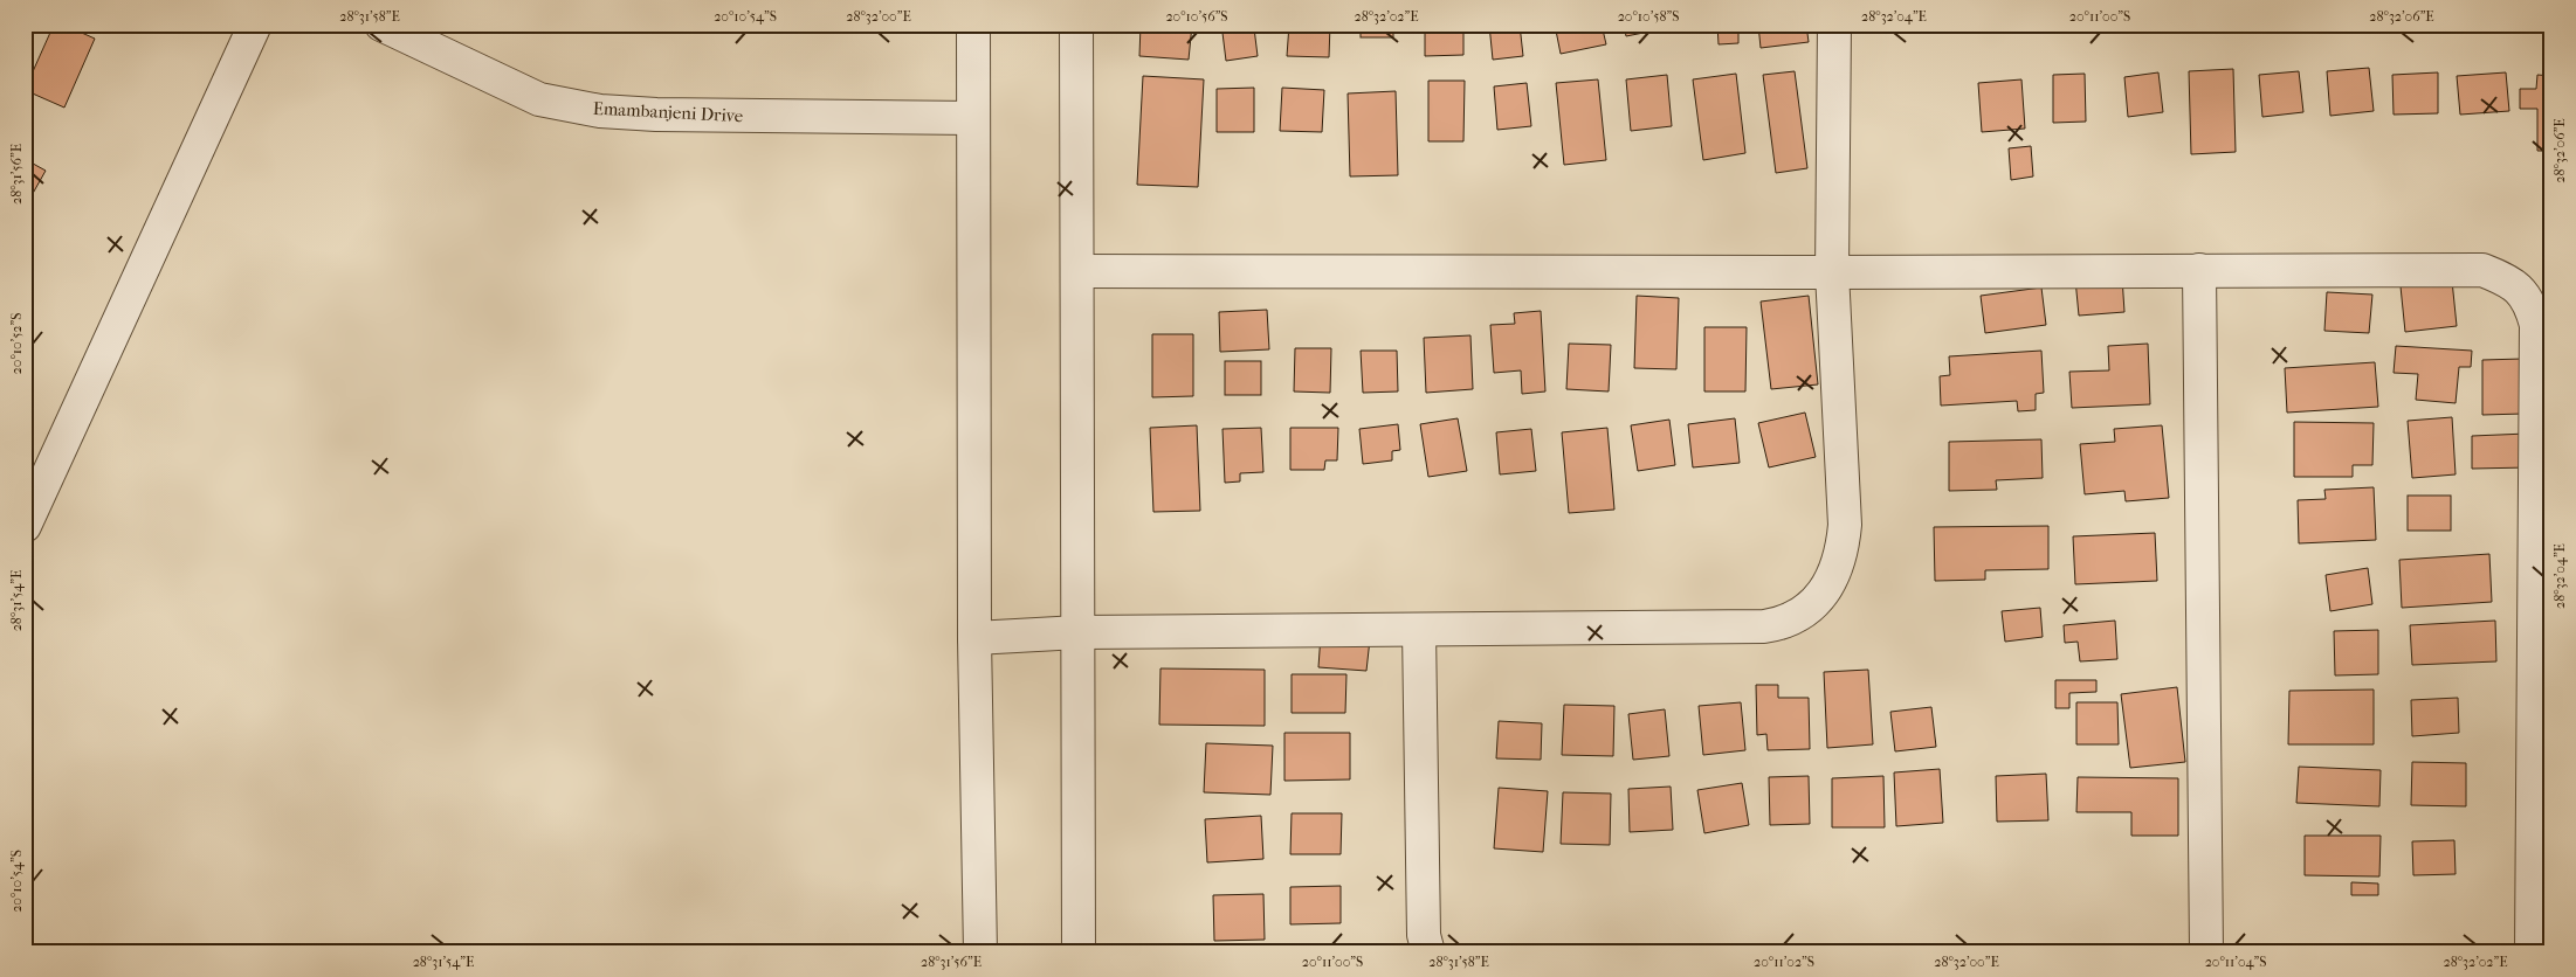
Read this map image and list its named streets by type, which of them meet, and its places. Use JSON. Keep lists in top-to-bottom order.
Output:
{
  "streets": {
    "street": ["Emambanjeni Drive"]
  },
  "coordinates": [
    "28°31'58\"E",
    "20°10'54\"S",
    "28°32'00\"E",
    "20°10'56\"S",
    "28°32'02\"E",
    "20°10'58\"S",
    "28°32'04\"E",
    "20°11'00\"S",
    "28°32'06\"E",
    "28°31'56\"E",
    "20°10'52\"S",
    "28°31'54\"E",
    "20°11'02\"S",
    "20°11'04\"S"
  ]
}
